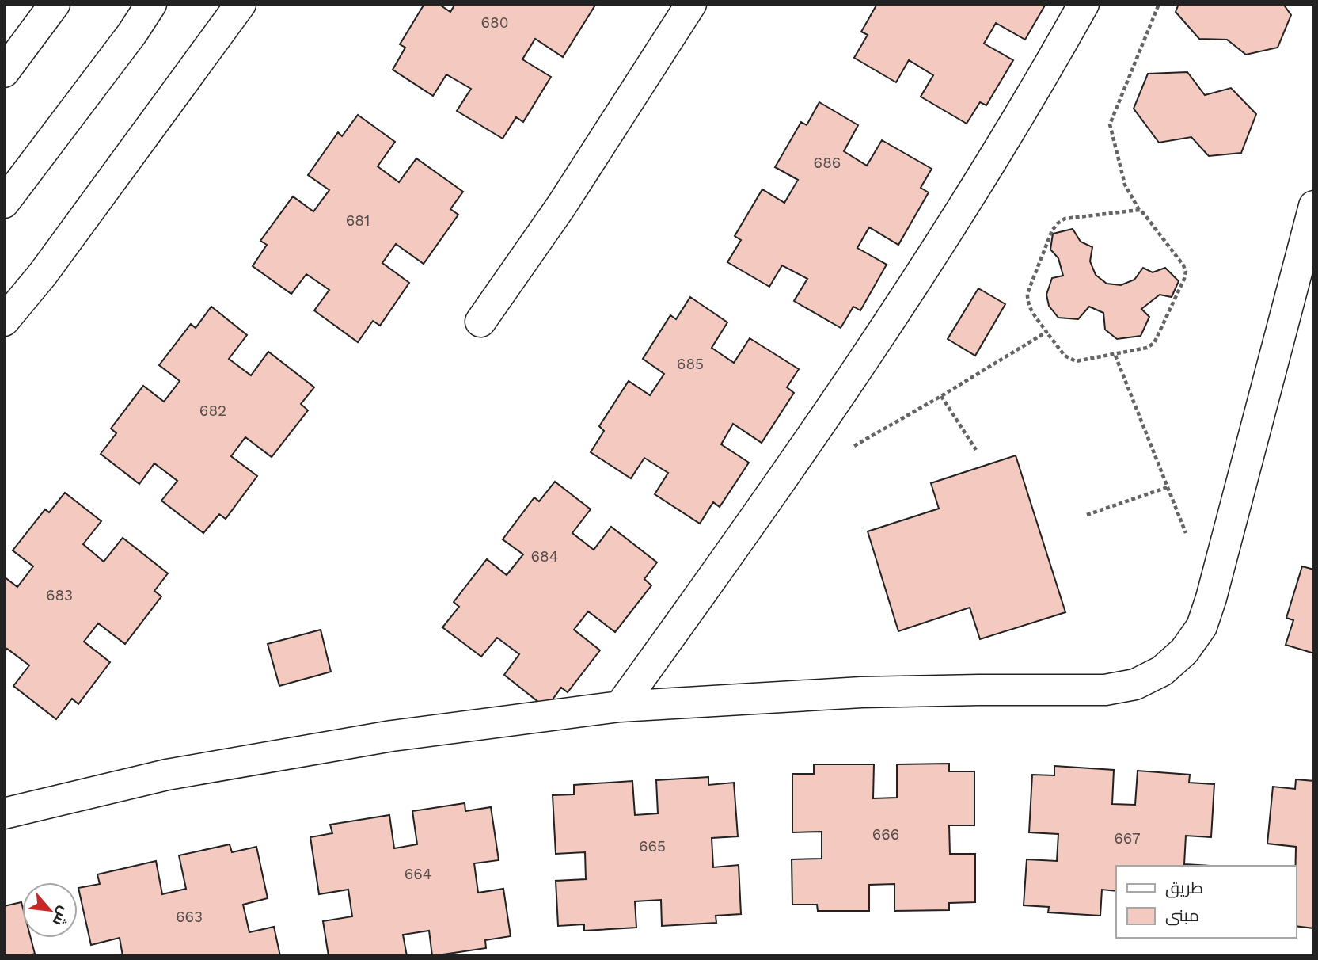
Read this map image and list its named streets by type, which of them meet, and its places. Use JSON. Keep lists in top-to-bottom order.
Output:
{
  "house_numbers": [
    "680",
    "686",
    "681",
    "685",
    "682",
    "684",
    "683",
    "666",
    "667",
    "665",
    "664",
    "663"
  ],
  "legend": ["طريق", "مبنى"],
  "north": "bottom right"
}
